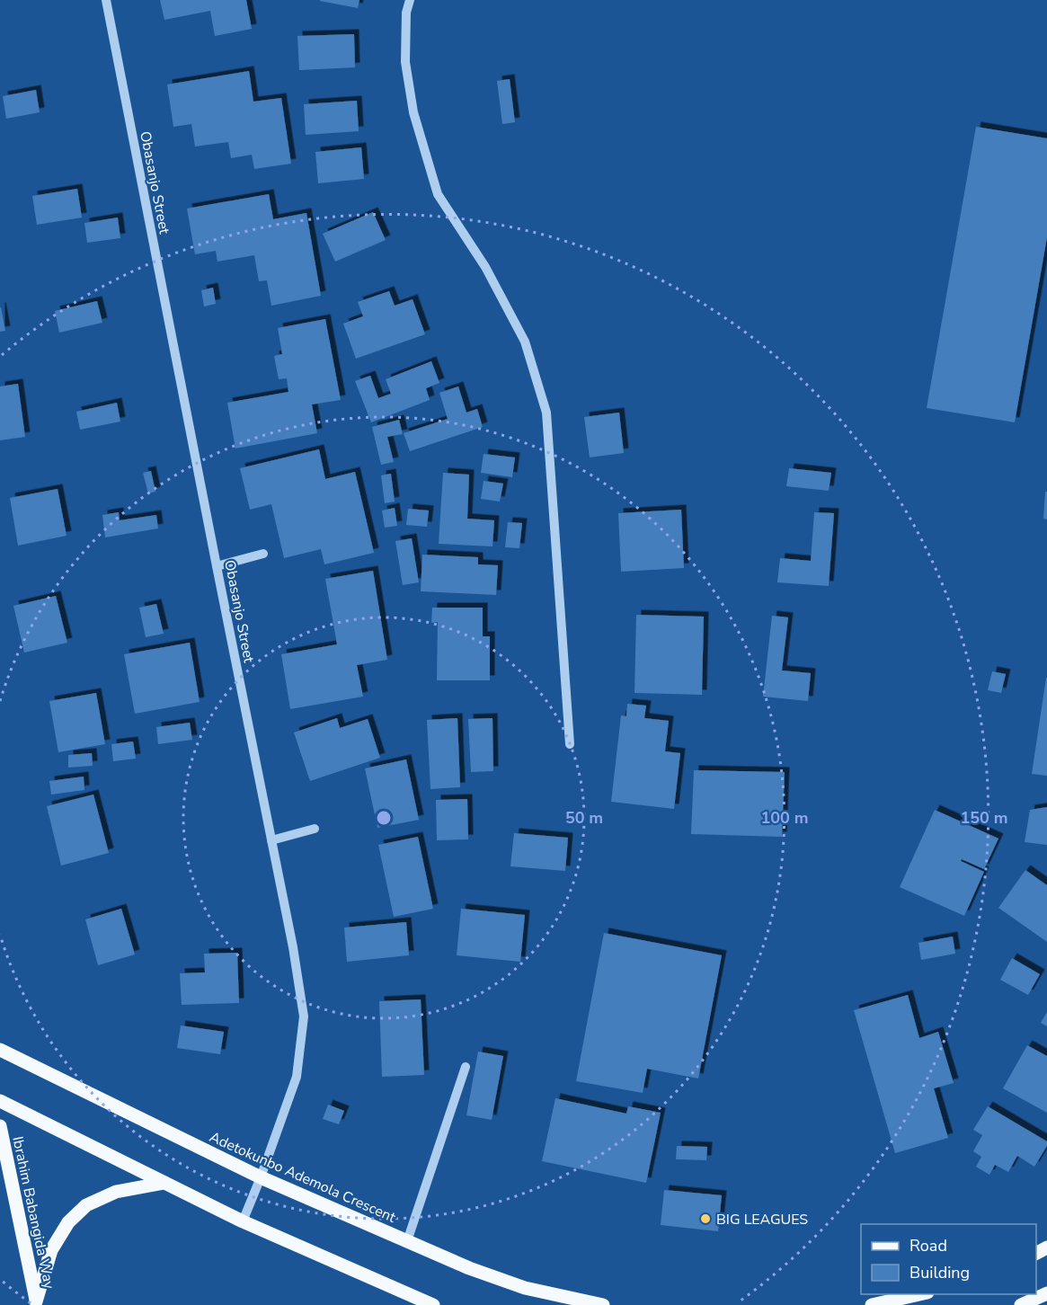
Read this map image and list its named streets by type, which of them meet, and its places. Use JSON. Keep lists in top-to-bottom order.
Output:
{
  "streets": {
    "main road": ["Adetokunbo Ademola Crescent", "Ibrahim Babangida Way"],
    "street": ["Obasanjo Street"]
  },
  "crossings": [
    ["Obasanjo Street", "Adetokunbo Ademola Crescent"]
  ],
  "places": ["BIG LEAGUES"],
  "legend": ["Road", "Building"],
  "rings": ["50 m", "100 m", "150 m"]
}
